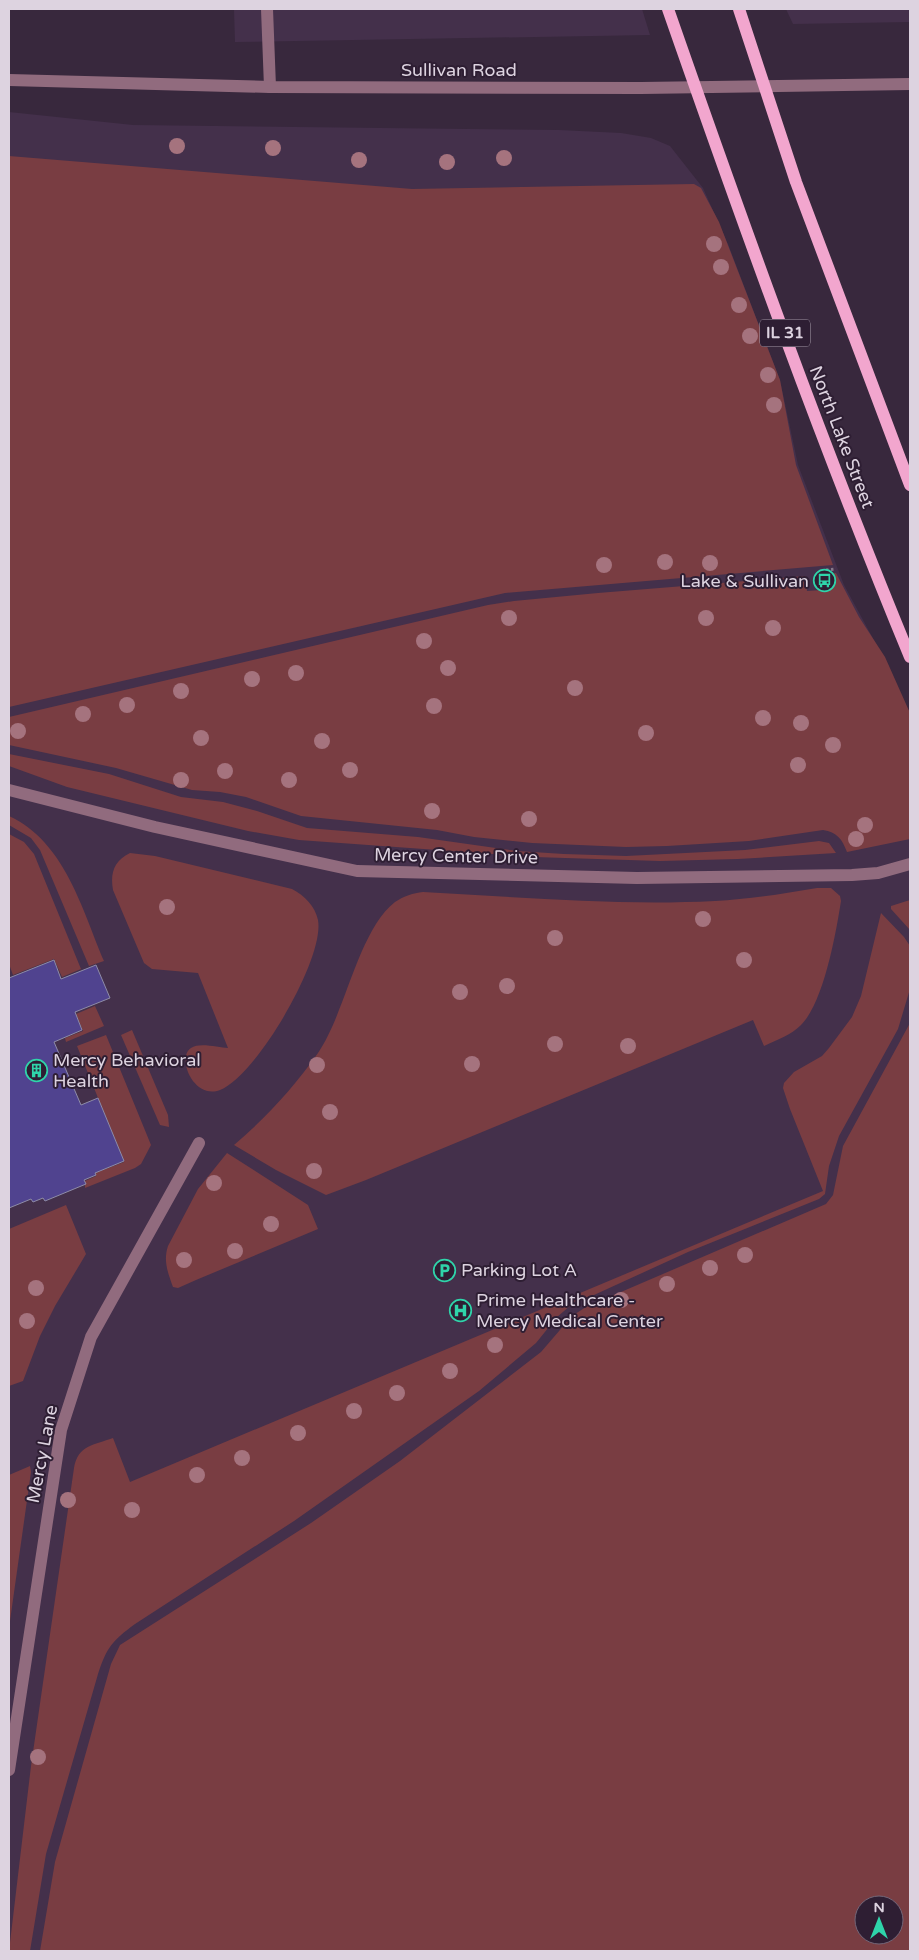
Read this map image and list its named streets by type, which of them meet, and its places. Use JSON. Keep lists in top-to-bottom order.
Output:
{
  "streets": {
    "main road": ["IL 31", "North Lake Street"],
    "street": ["Sullivan Road", "Mercy Center Drive", "Mercy Lane"]
  },
  "crossings": [
    ["Sullivan Road", "IL 31"],
    ["Sullivan Road", "North Lake Street"],
    ["IL 31", "North Lake Street"]
  ],
  "places": {
    "bus stop": ["Lake & Sullivan"],
    "building": ["Mercy Behavioral Health"],
    "parking": ["Parking Lot A"],
    "hospital": ["Prime Healthcare - Mercy Medical Center"]
  },
  "north": "top"
}
